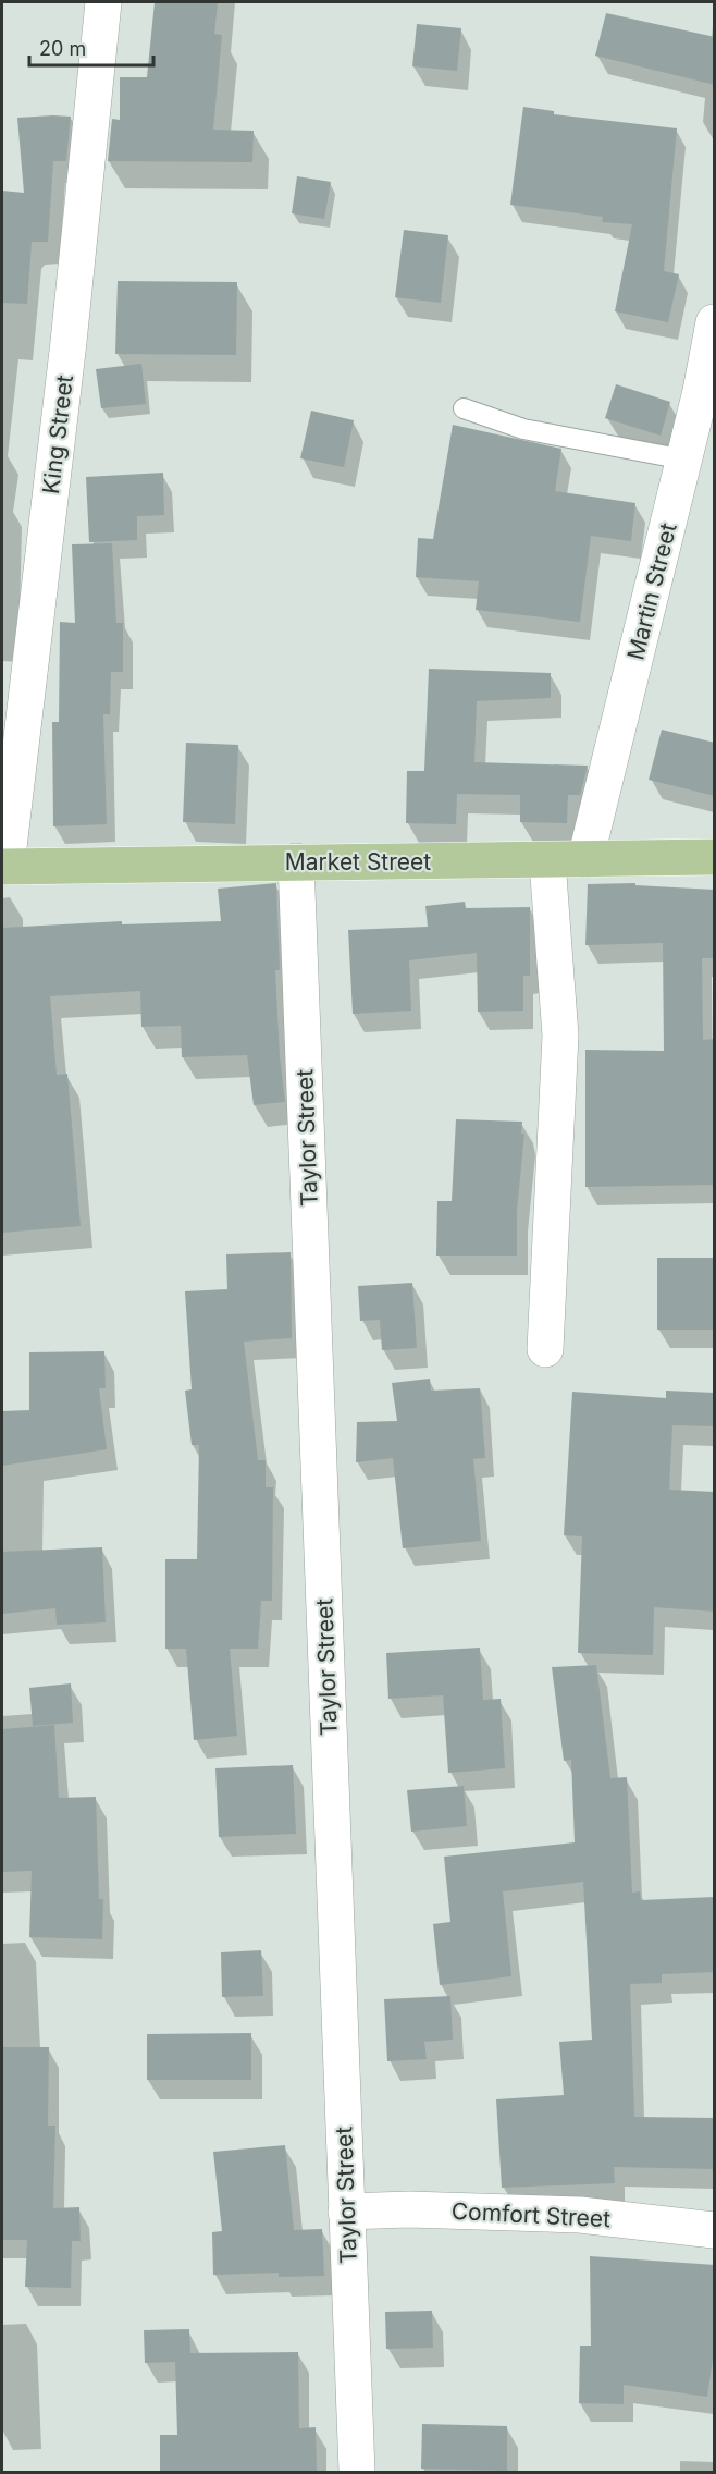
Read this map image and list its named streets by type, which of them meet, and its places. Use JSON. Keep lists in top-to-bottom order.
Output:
{
  "streets": {
    "main road": ["Market Street"],
    "street": [
      "King Street",
      "Martin Street",
      "Taylor Street",
      "Comfort Street"
    ]
  },
  "crossings": [
    ["King Street", "Market Street"],
    ["Martin Street", "Market Street"],
    ["Market Street", "Taylor Street"],
    ["Taylor Street", "Comfort Street"]
  ],
  "scale_bar": "20 m"
}
